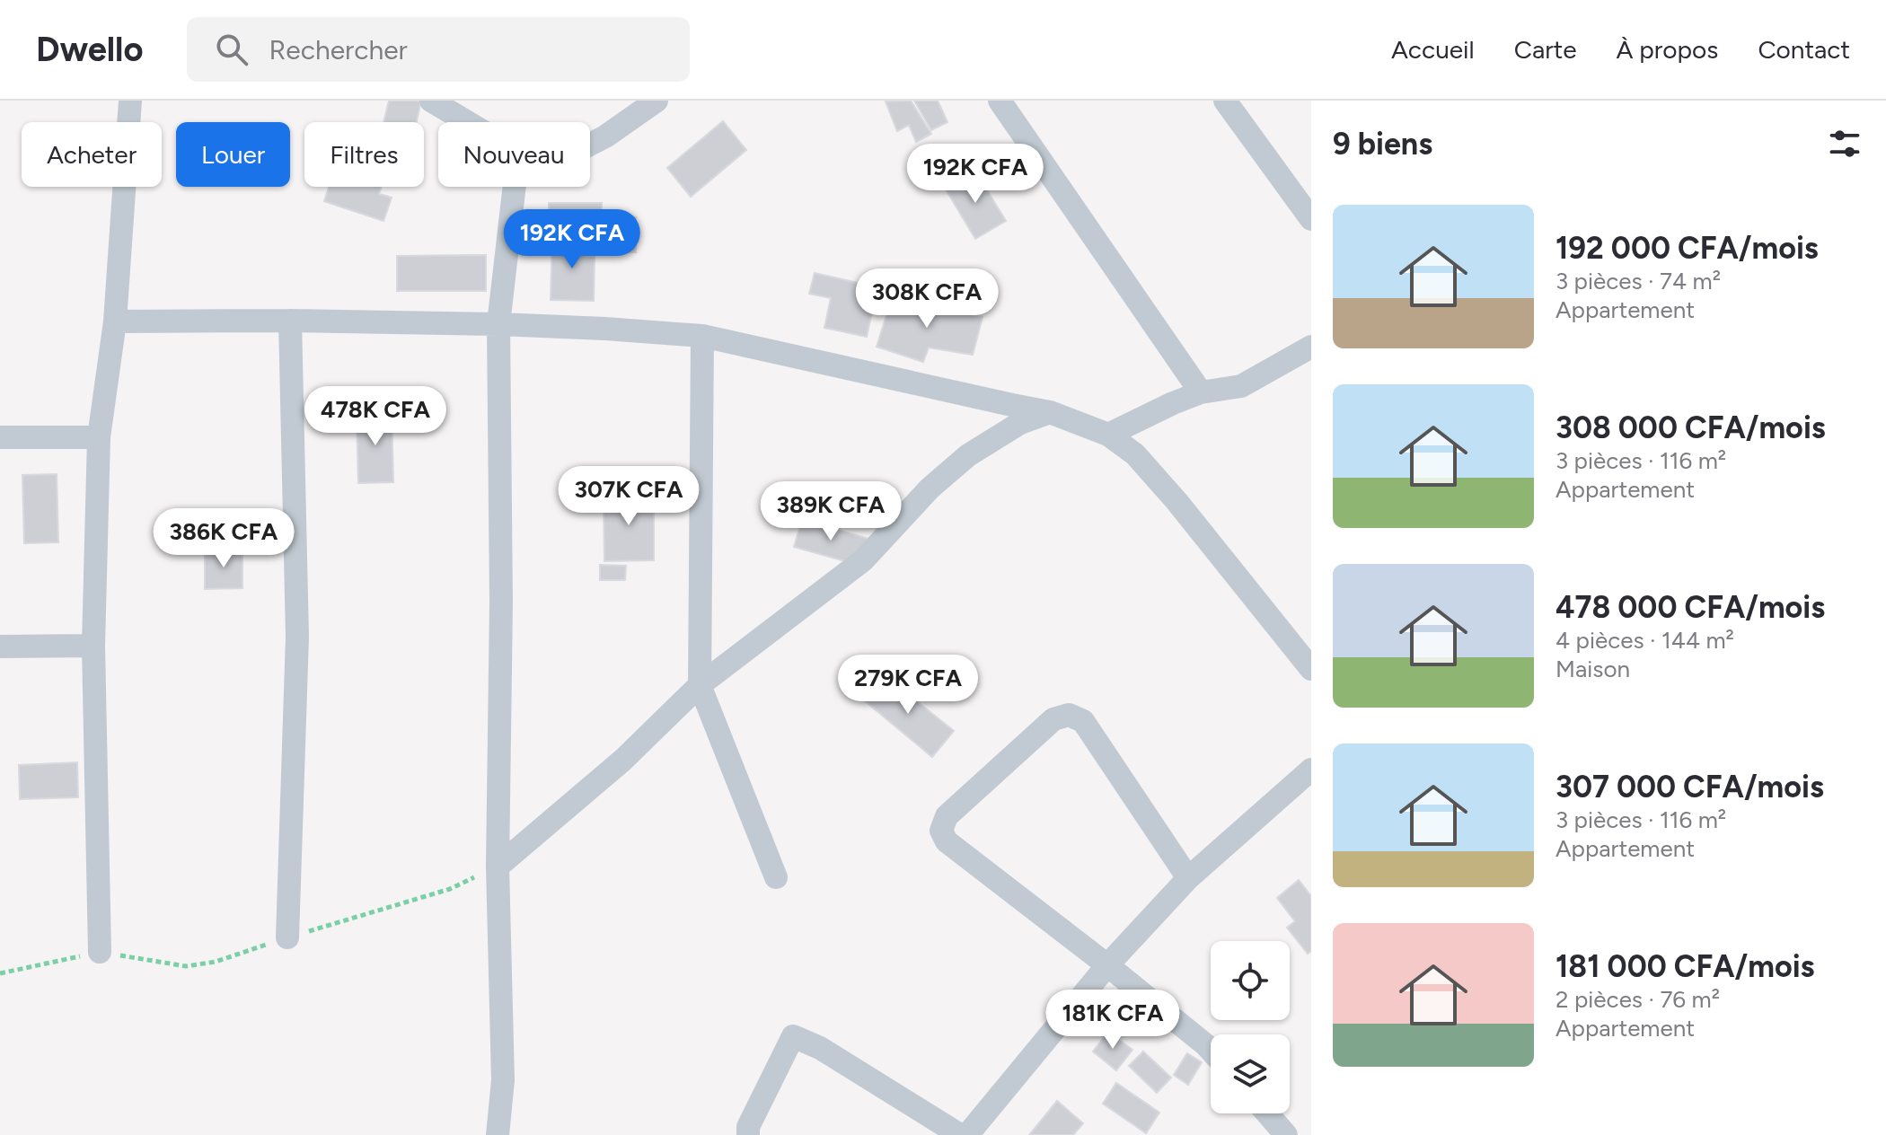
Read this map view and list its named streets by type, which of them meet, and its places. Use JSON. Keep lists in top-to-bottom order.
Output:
{
  "page": {
    "header": "Dwello",
    "search": "Rechercher",
    "nav": [
      "Accueil",
      "Carte",
      "À propos",
      "Contact"
    ],
    "heading": "9 biens",
    "chip": [
      "Acheter",
      "Louer",
      "Filtres",
      "Nouveau"
    ],
    "price": [
      "192K CFA",
      "192K CFA",
      "308K CFA",
      "478K CFA",
      "307K CFA",
      "389K CFA",
      "386K CFA",
      "279K CFA",
      "181K CFA"
    ],
    "list": [
      {
        "name": "192 000 CFA/mois",
        "note": "3 pièces · 74 m² · Appartement"
      },
      {
        "name": "308 000 CFA/mois",
        "note": "3 pièces · 116 m² · Appartement"
      },
      {
        "name": "478 000 CFA/mois",
        "note": "4 pièces · 144 m² · Maison"
      },
      {
        "name": "307 000 CFA/mois",
        "note": "3 pièces · 116 m² · Appartement"
      },
      {
        "name": "181 000 CFA/mois",
        "note": "2 pièces · 76 m² · Appartement"
      }
    ]
  }
}
